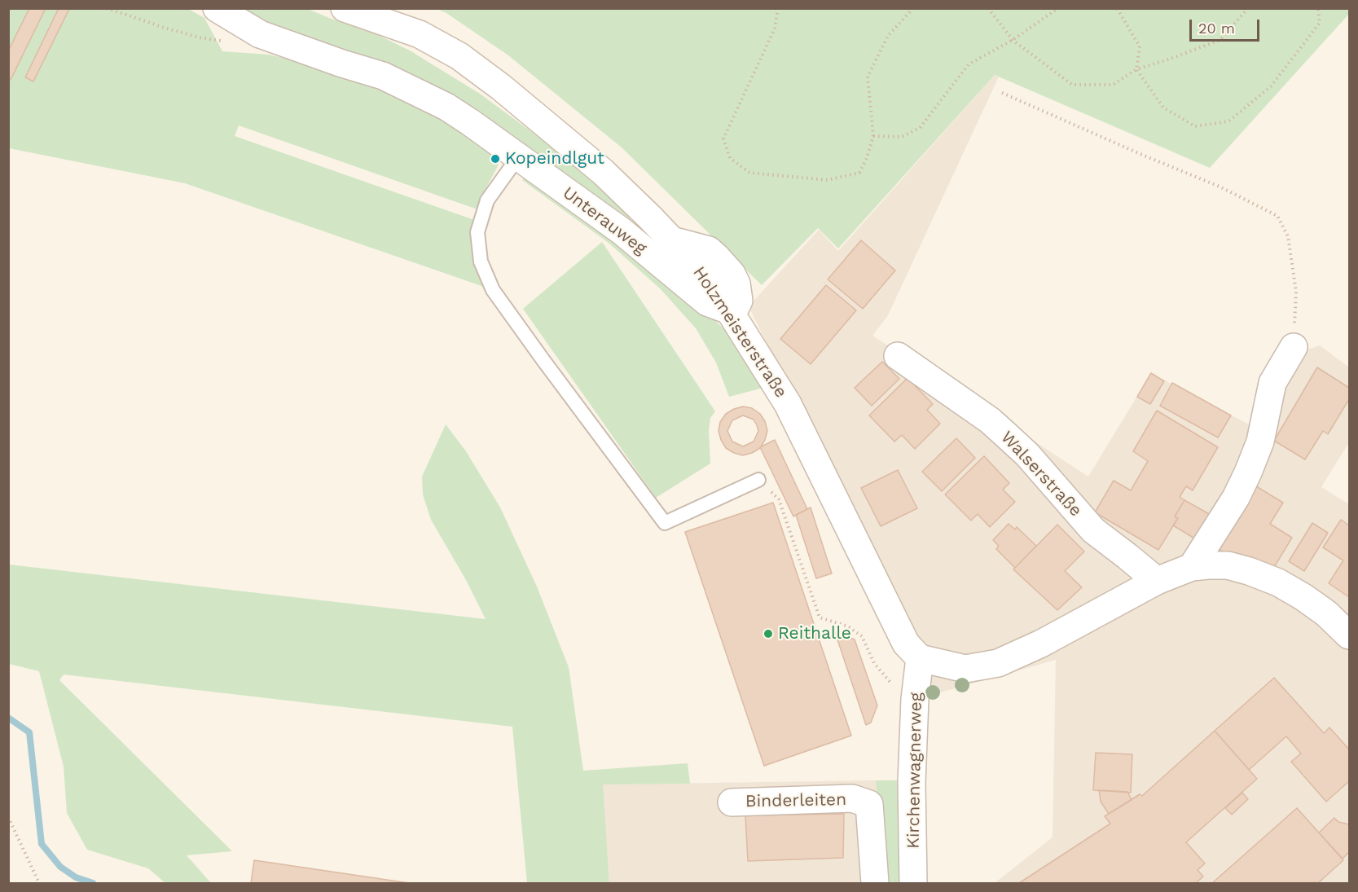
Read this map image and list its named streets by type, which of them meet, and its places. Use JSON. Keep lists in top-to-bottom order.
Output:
{
  "streets": {
    "street": [
      "Unterauweg",
      "Holzmeisterstraße",
      "Walserstraße",
      "Kirchenwagnerweg",
      "Binderleiten"
    ]
  },
  "crossings": [
    ["Unterauweg", "Holzmeisterstraße"],
    ["Holzmeisterstraße", "Kirchenwagnerweg"]
  ],
  "places": ["Kopeindlgut", "Reithalle"],
  "scale_bar": "20 m"
}
